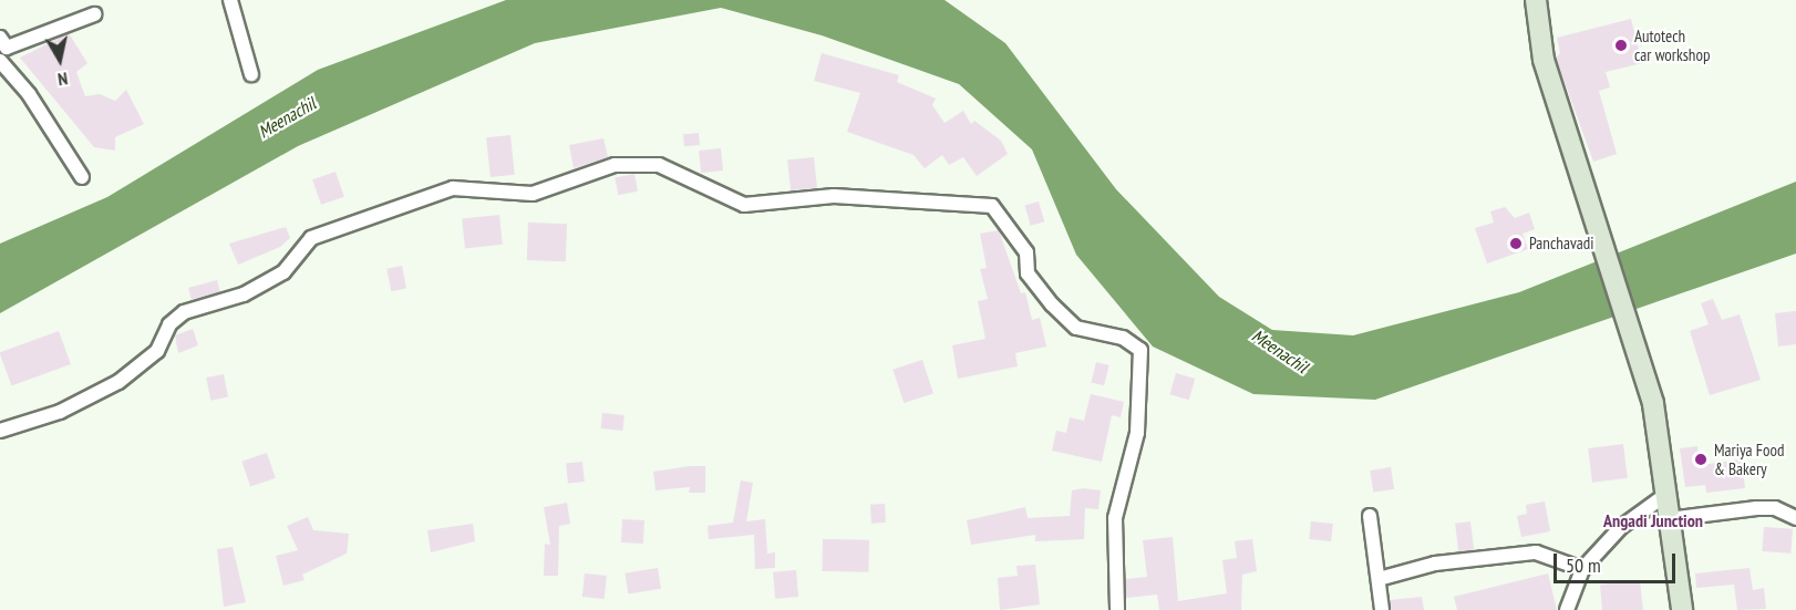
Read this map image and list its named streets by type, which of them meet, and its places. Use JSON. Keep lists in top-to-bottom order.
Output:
{
  "districts": ["Angadi Junction"],
  "water": ["Meenachil"],
  "places": ["Autotech car workshop", "Panchavadi", "Mariya Food & Bakery"],
  "scale_bar": "50 m",
  "north": "bottom"
}
